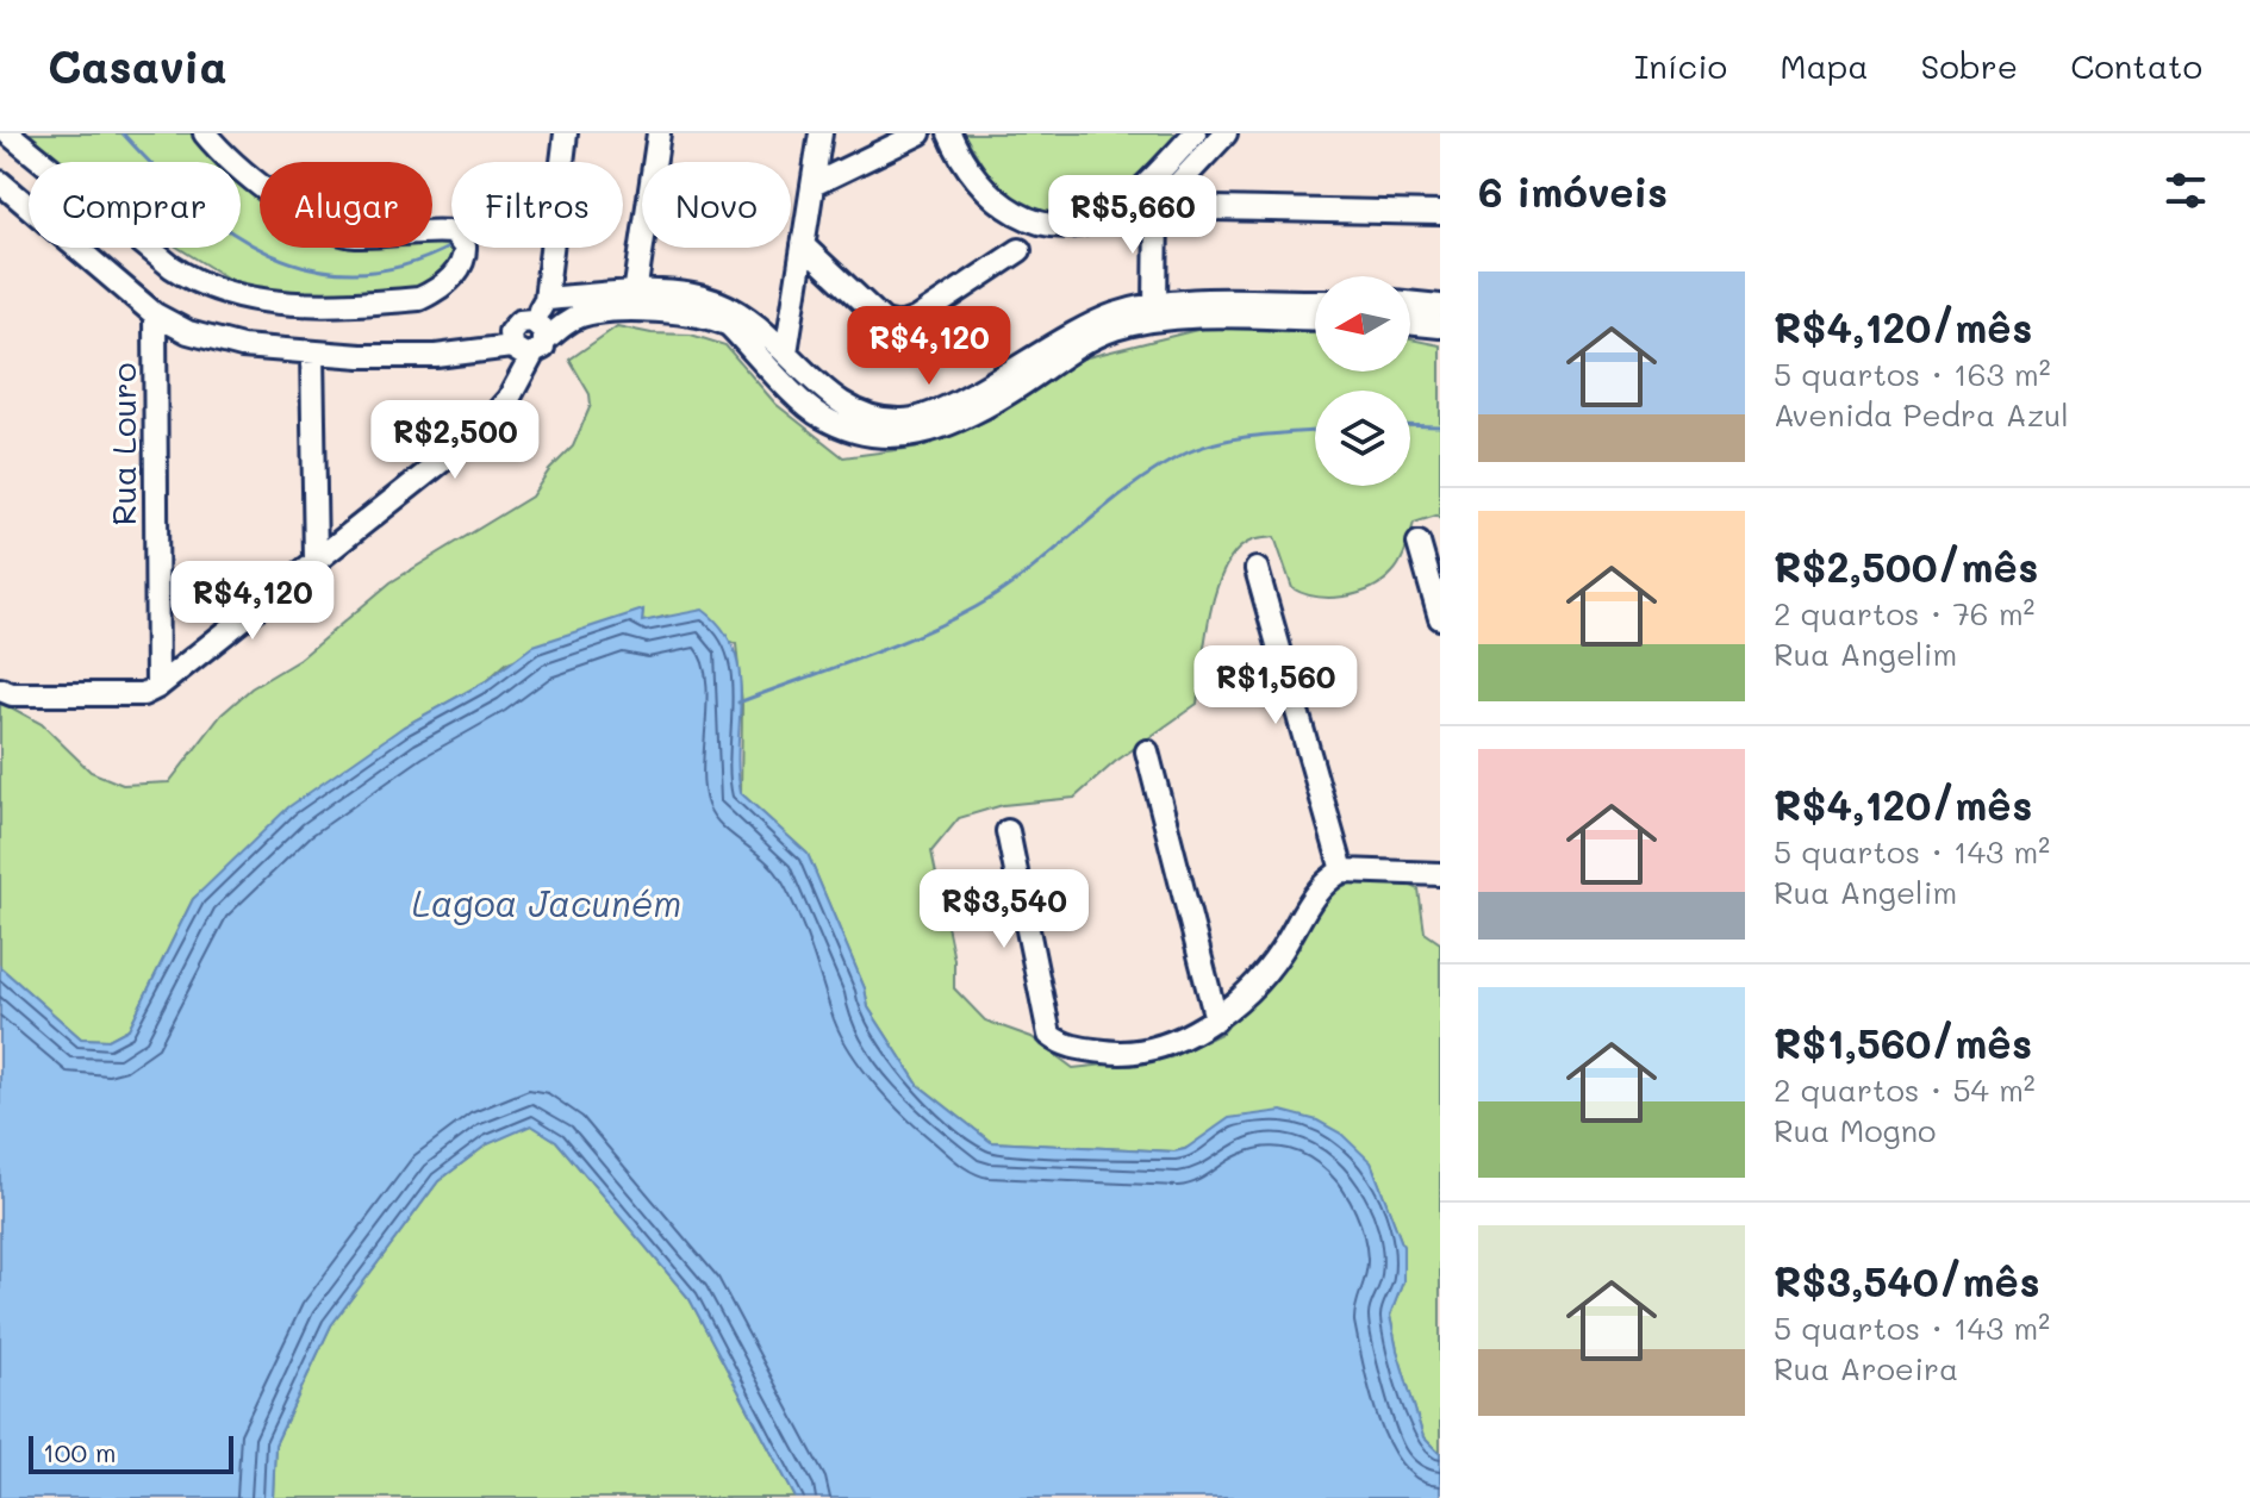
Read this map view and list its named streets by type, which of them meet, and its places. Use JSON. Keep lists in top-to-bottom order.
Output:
{
  "streets": {
    "street": ["Rua Louro"]
  },
  "water": ["Lagoa Jacuném"],
  "scale_bar": "100 m",
  "north": "left",
  "page": {
    "header": "Casavia",
    "nav": [
      "Início",
      "Mapa",
      "Sobre",
      "Contato"
    ],
    "heading": "6 imóveis",
    "chip": [
      "Comprar",
      "Alugar",
      "Filtros",
      "Novo"
    ],
    "price": [
      "R$5,660",
      "R$4,120",
      "R$2,500",
      "R$4,120",
      "R$1,560",
      "R$3,540"
    ],
    "list": [
      {
        "name": "R$4,120/mês",
        "note": "5 quartos · 163 m² · Avenida Pedra Azul"
      },
      {
        "name": "R$2,500/mês",
        "note": "2 quartos · 76 m² · Rua Angelim"
      },
      {
        "name": "R$4,120/mês",
        "note": "5 quartos · 143 m² · Rua Angelim"
      },
      {
        "name": "R$1,560/mês",
        "note": "2 quartos · 54 m² · Rua Mogno"
      },
      {
        "name": "R$3,540/mês",
        "note": "5 quartos · 143 m² · Rua Aroeira"
      }
    ],
    "scale": "100 m"
  }
}
